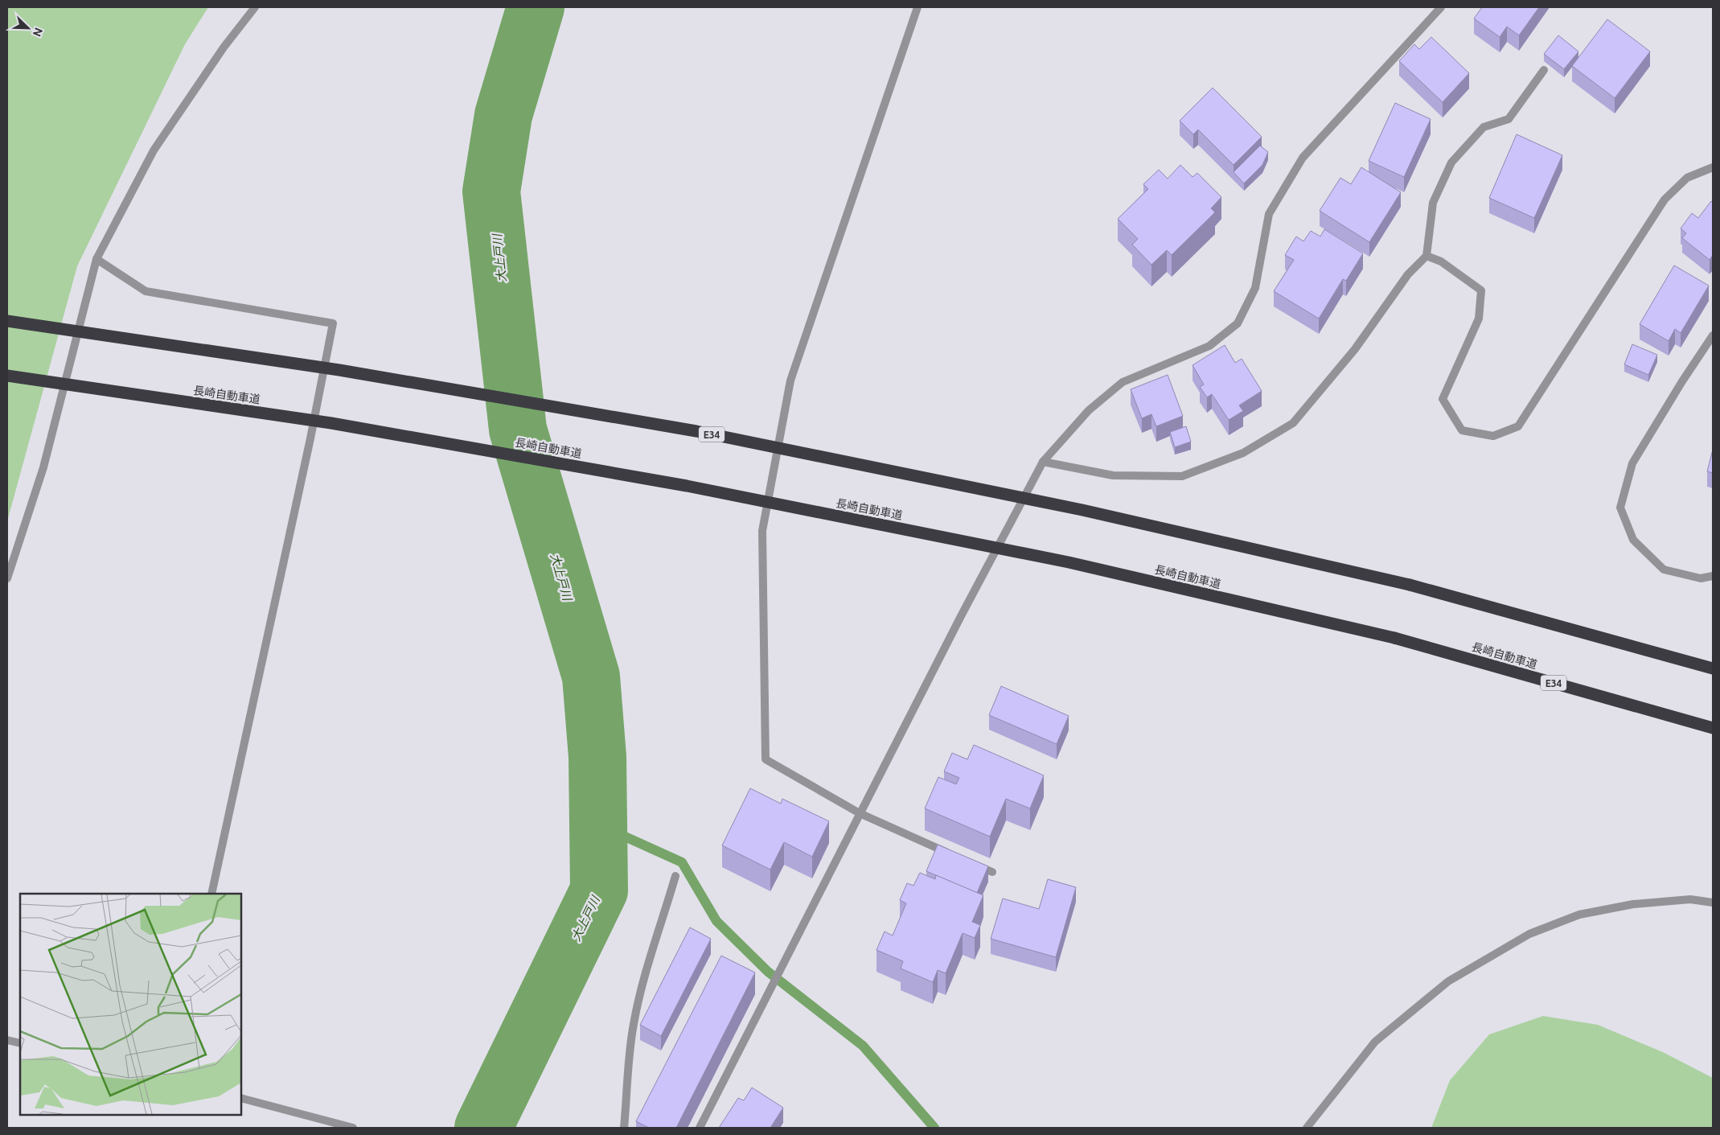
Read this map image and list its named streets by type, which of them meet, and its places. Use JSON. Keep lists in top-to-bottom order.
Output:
{
  "streets": {
    "highway": ["長崎自動車道", "E34"]
  },
  "water": ["大上戸川"],
  "north": "bottom right"
}
